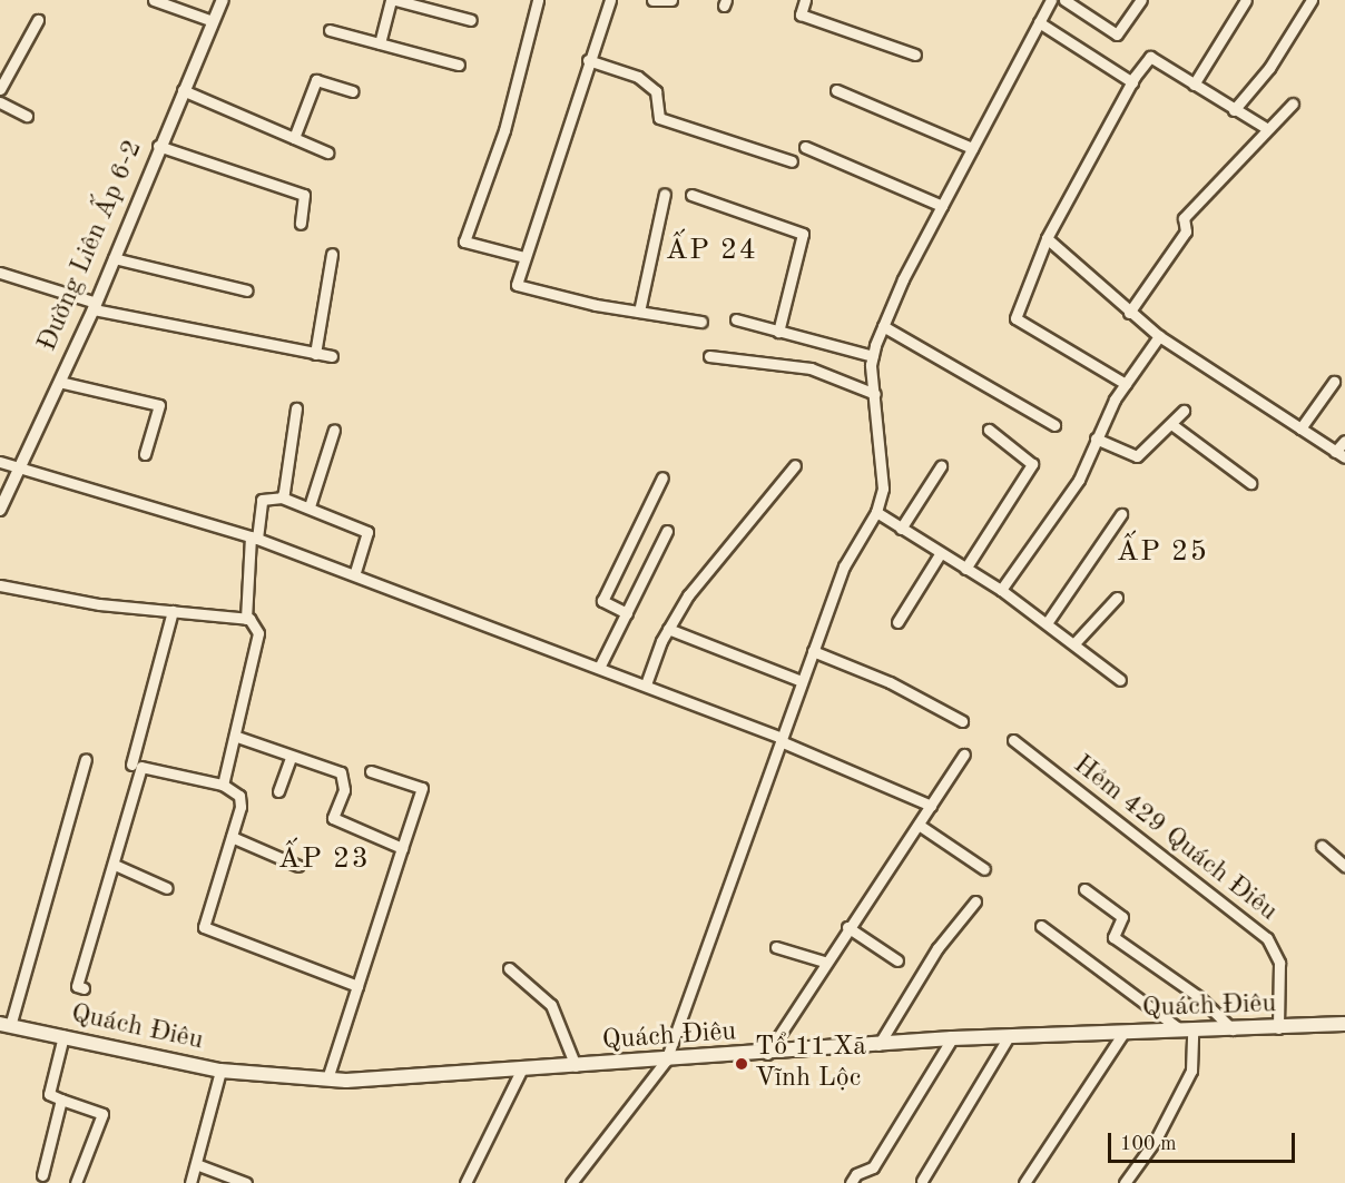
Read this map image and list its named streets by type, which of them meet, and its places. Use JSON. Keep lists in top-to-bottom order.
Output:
{
  "streets": {
    "main road": ["Quách Điêu"],
    "street": ["Đường Liên Ấp 6-2", "Hẻm 429 Quách Điêu"]
  },
  "crossings": [
    ["Hẻm 429 Quách Điêu", "Quách Điêu"]
  ],
  "districts": ["ẤP 24", "ẤP 25", "ẤP 23"],
  "places": ["Tổ 11 Xã Vĩnh Lộc"],
  "scale_bar": "100 m"
}
